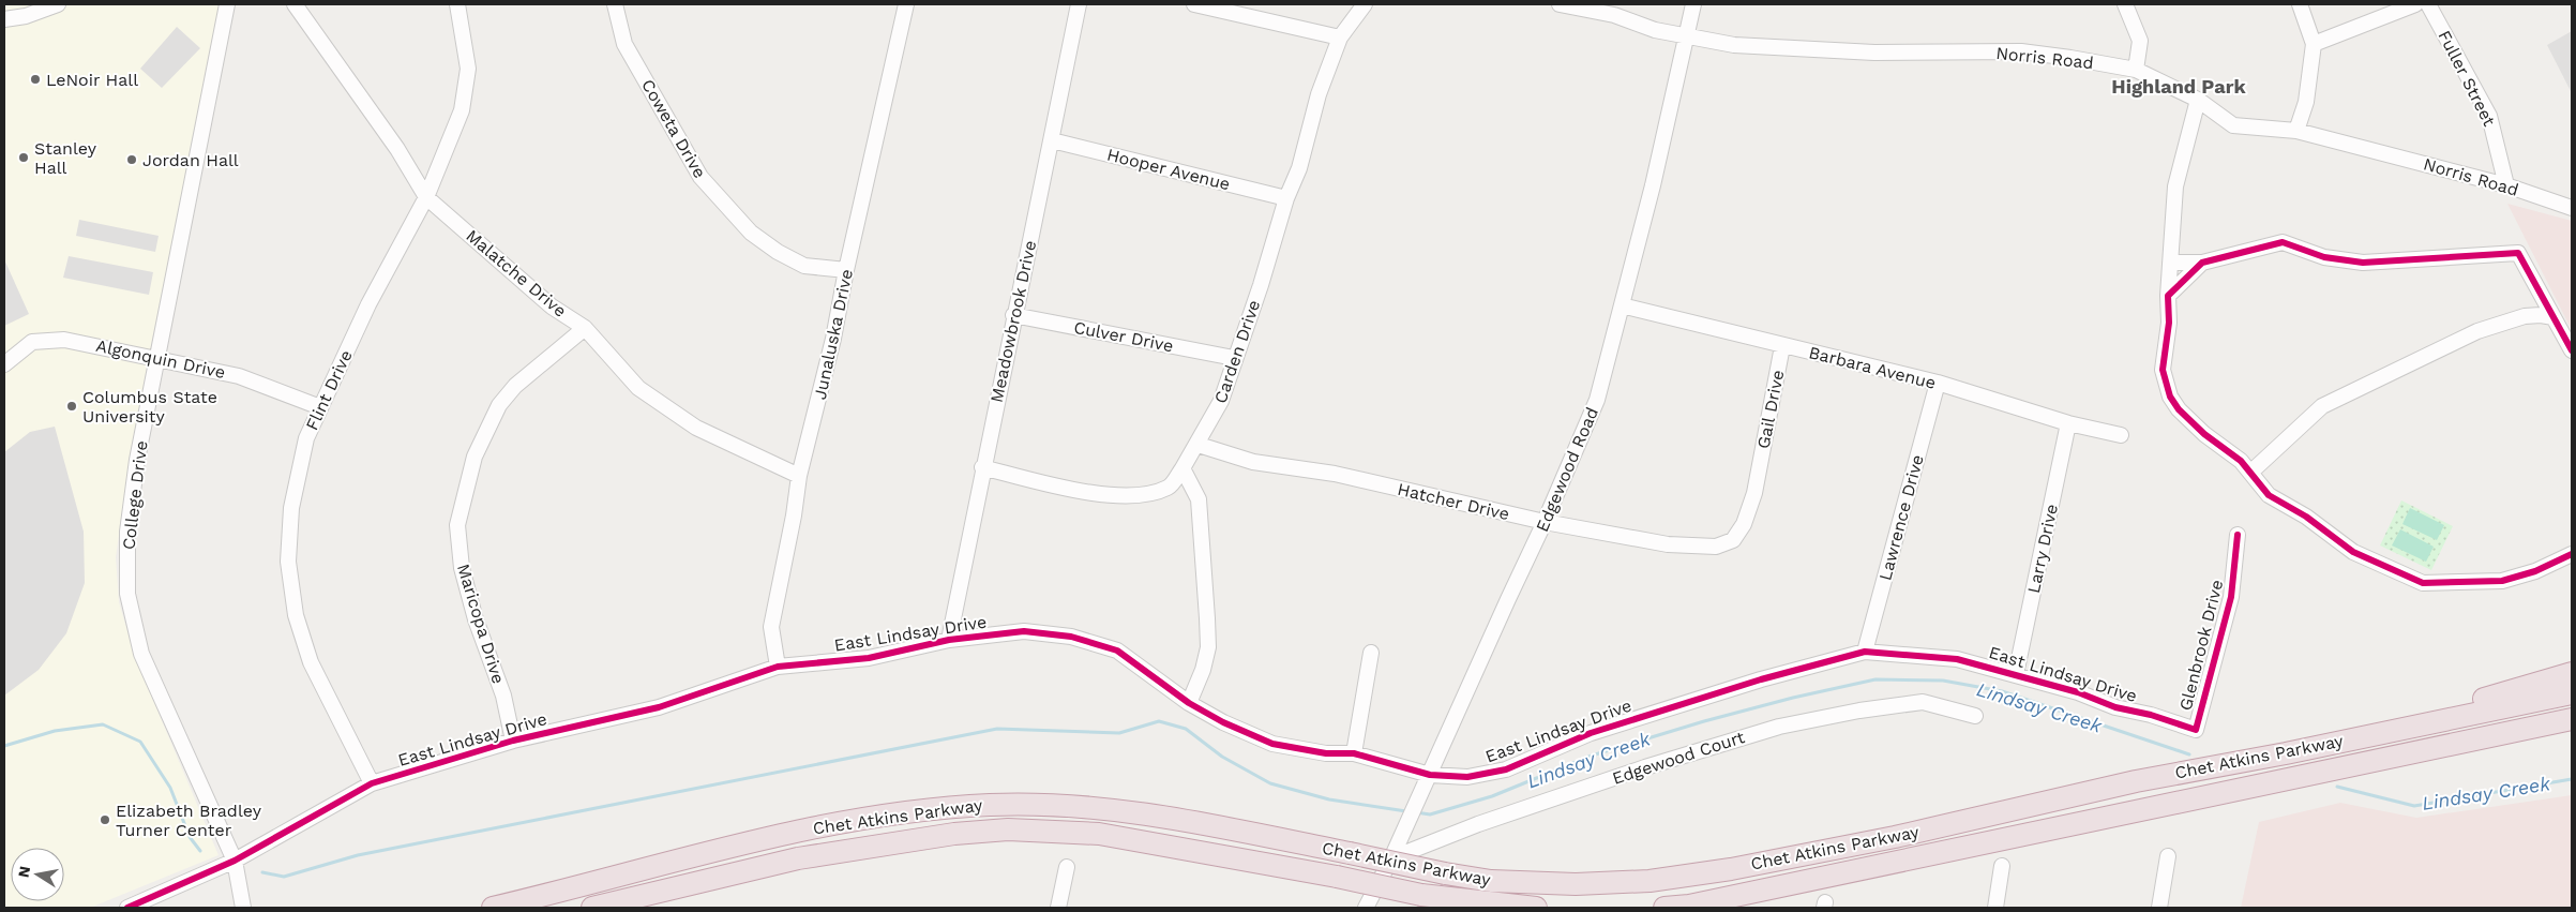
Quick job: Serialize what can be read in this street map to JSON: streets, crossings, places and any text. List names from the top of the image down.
{
  "streets": {
    "highway": ["Chet Atkins Parkway"],
    "street": [
      "Norris Road",
      "Fuller Street",
      "Coweta Drive",
      "Hooper Avenue",
      "Malatche Drive",
      "Meadowbrook Drive",
      "Junaluska Drive",
      "Culver Drive",
      "Carden Drive",
      "Algonquin Drive",
      "Barbara Avenue",
      "Flint Drive",
      "Gail Drive",
      "Edgewood Road",
      "College Drive",
      "Hatcher Drive",
      "Lawrence Drive",
      "Larry Drive",
      "Maricopa Drive",
      "East Lindsay Drive",
      "Glenbrook Drive",
      "Edgewood Court"
    ]
  },
  "crossings": [
    ["Norris Road", "Fuller Street"],
    ["Norris Road", "Edgewood Road"],
    ["Coweta Drive", "Junaluska Drive"],
    ["Hooper Avenue", "Meadowbrook Drive"],
    ["Hooper Avenue", "Carden Drive"],
    ["Malatche Drive", "Junaluska Drive"],
    ["Malatche Drive", "Flint Drive"],
    ["Malatche Drive", "Maricopa Drive"],
    ["Meadowbrook Drive", "Culver Drive"],
    ["Meadowbrook Drive", "East Lindsay Drive"],
    ["Junaluska Drive", "East Lindsay Drive"],
    ["Culver Drive", "Carden Drive"],
    ["Carden Drive", "Hatcher Drive"],
    ["Algonquin Drive", "Flint Drive"],
    ["Algonquin Drive", "College Drive"],
    ["Barbara Avenue", "Gail Drive"],
    ["Barbara Avenue", "Edgewood Road"],
    ["Barbara Avenue", "Lawrence Drive"],
    ["Barbara Avenue", "Larry Drive"],
    ["Flint Drive", "East Lindsay Drive"],
    ["Gail Drive", "Hatcher Drive"],
    ["Edgewood Road", "Hatcher Drive"],
    ["Edgewood Road", "East Lindsay Drive"],
    ["Edgewood Road", "Edgewood Court"],
    ["College Drive", "East Lindsay Drive"],
    ["Lawrence Drive", "East Lindsay Drive"],
    ["Larry Drive", "East Lindsay Drive"],
    ["Maricopa Drive", "East Lindsay Drive"],
    ["East Lindsay Drive", "Glenbrook Drive"]
  ],
  "districts": ["Highland Park"],
  "water": ["Lindsay Creek"],
  "places": [
    "LeNoir Hall",
    "Stanley Hall",
    "Jordan Hall",
    "Columbus State University",
    "Elizabeth Bradley Turner Center"
  ],
  "north": "left"
}
